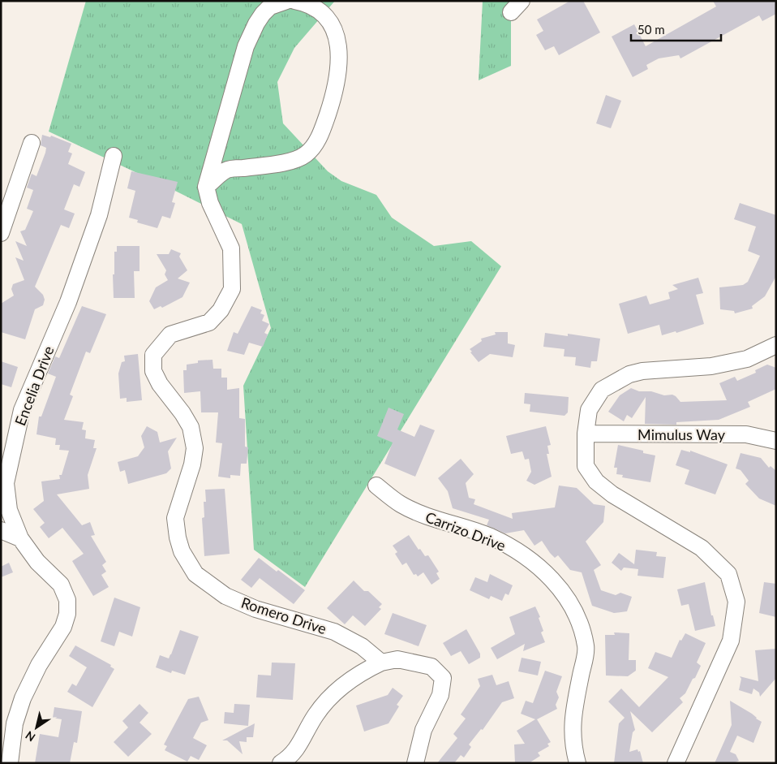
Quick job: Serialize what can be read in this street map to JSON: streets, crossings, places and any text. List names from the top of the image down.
{
  "streets": {
    "street": [
      "Encelia Drive",
      "Mimulus Way",
      "Carrizo Drive",
      "Romero Drive"
    ]
  },
  "scale_bar": "50 m",
  "north": "bottom left"
}
